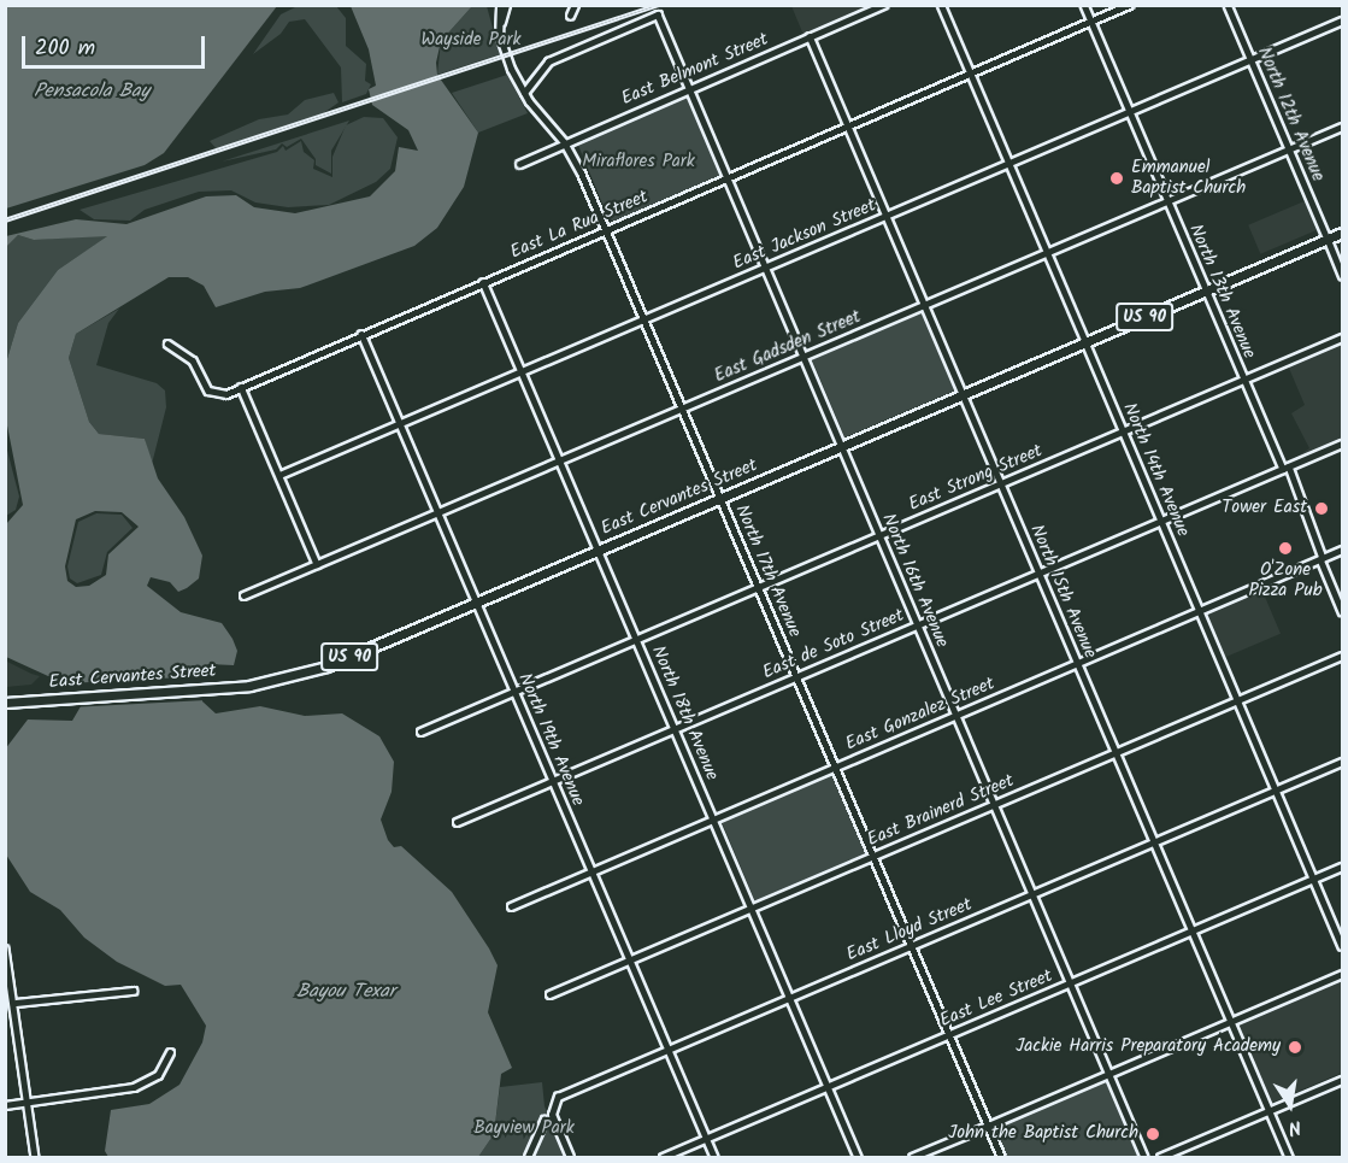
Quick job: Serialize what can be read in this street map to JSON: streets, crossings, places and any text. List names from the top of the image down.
{
  "streets": {
    "main road": ["US 90", "East Cervantes Street"],
    "street": [
      "East Belmont Street",
      "North 12th Avenue",
      "East La Rua Street",
      "East Jackson Street",
      "North 13th Avenue",
      "East Gadsden Street",
      "North 14th Avenue",
      "East Strong Street",
      "North 17th Avenue",
      "North 16th Avenue",
      "North 15th Avenue",
      "East de Soto Street",
      "North 18th Avenue",
      "East Gonzalez Street",
      "North 19th Avenue",
      "East Brainerd Street",
      "East Lloyd Street",
      "East Lee Street"
    ]
  },
  "crossings": [
    ["East Belmont Street", "North 17th Avenue"],
    ["East Belmont Street", "North 16th Avenue"],
    ["East Belmont Street", "North 15th Avenue"],
    ["North 12th Avenue", "East Jackson Street"],
    ["North 12th Avenue", "East Gadsden Street"],
    ["North 12th Avenue", "East Cervantes Street"],
    ["East La Rua Street", "North 13th Avenue"],
    ["East La Rua Street", "North 14th Avenue"],
    ["East La Rua Street", "North 17th Avenue"],
    ["East La Rua Street", "North 16th Avenue"],
    ["East La Rua Street", "North 15th Avenue"],
    ["East La Rua Street", "North 18th Avenue"],
    ["East La Rua Street", "North 19th Avenue"],
    ["East Jackson Street", "North 13th Avenue"],
    ["East Jackson Street", "North 14th Avenue"],
    ["East Jackson Street", "North 17th Avenue"],
    ["East Jackson Street", "North 16th Avenue"],
    ["East Jackson Street", "North 15th Avenue"],
    ["East Jackson Street", "North 18th Avenue"],
    ["East Jackson Street", "North 19th Avenue"],
    ["North 13th Avenue", "East Gadsden Street"],
    ["North 13th Avenue", "East Strong Street"],
    ["North 13th Avenue", "East Cervantes Street"],
    ["North 13th Avenue", "East de Soto Street"],
    ["North 13th Avenue", "East Gonzalez Street"],
    ["East Gadsden Street", "North 14th Avenue"],
    ["East Gadsden Street", "North 17th Avenue"],
    ["East Gadsden Street", "North 16th Avenue"],
    ["East Gadsden Street", "North 15th Avenue"],
    ["East Gadsden Street", "North 18th Avenue"],
    ["East Gadsden Street", "North 19th Avenue"],
    ["North 14th Avenue", "East Strong Street"],
    ["North 14th Avenue", "East Cervantes Street"],
    ["North 14th Avenue", "East de Soto Street"],
    ["North 14th Avenue", "East Gonzalez Street"],
    ["North 14th Avenue", "East Brainerd Street"],
    ["North 14th Avenue", "East Lloyd Street"],
    ["North 14th Avenue", "East Lee Street"],
    ["East Strong Street", "North 17th Avenue"],
    ["East Strong Street", "North 16th Avenue"],
    ["East Strong Street", "North 15th Avenue"],
    ["East Strong Street", "North 18th Avenue"],
    ["East Strong Street", "North 19th Avenue"],
    ["East Cervantes Street", "North 17th Avenue"],
    ["East Cervantes Street", "North 16th Avenue"],
    ["East Cervantes Street", "North 15th Avenue"],
    ["East Cervantes Street", "North 18th Avenue"],
    ["East Cervantes Street", "North 19th Avenue"],
    ["North 17th Avenue", "North 16th Avenue"],
    ["North 17th Avenue", "East de Soto Street"],
    ["North 17th Avenue", "East Gonzalez Street"],
    ["North 17th Avenue", "East Brainerd Street"],
    ["North 17th Avenue", "East Lloyd Street"],
    ["North 17th Avenue", "East Lee Street"],
    ["North 16th Avenue", "East de Soto Street"],
    ["North 16th Avenue", "East Gonzalez Street"],
    ["North 16th Avenue", "East Brainerd Street"],
    ["North 16th Avenue", "East Lloyd Street"],
    ["North 16th Avenue", "East Lee Street"],
    ["North 15th Avenue", "East de Soto Street"],
    ["North 15th Avenue", "East Gonzalez Street"],
    ["North 15th Avenue", "East Brainerd Street"],
    ["North 15th Avenue", "East Lloyd Street"],
    ["North 15th Avenue", "East Lee Street"],
    ["East de Soto Street", "North 18th Avenue"],
    ["East de Soto Street", "North 19th Avenue"],
    ["North 18th Avenue", "East Gonzalez Street"],
    ["North 18th Avenue", "East Brainerd Street"],
    ["North 18th Avenue", "East Lloyd Street"],
    ["North 18th Avenue", "East Lee Street"],
    ["East Gonzalez Street", "North 19th Avenue"],
    ["North 19th Avenue", "East Brainerd Street"],
    ["North 19th Avenue", "East Lloyd Street"],
    ["North 19th Avenue", "East Lee Street"]
  ],
  "water": ["Pensacola Bay", "Bayou Texar"],
  "parks": ["Wayside Park", "Miraflores Park", "Bayview Park"],
  "places": [
    "Emmanuel Baptist Church",
    "Tower East",
    "O'Zone Pizza Pub",
    "Jackie Harris Preparatory Academy",
    "John the Baptist Church"
  ],
  "scale_bar": "200 m",
  "north": "bottom"
}
